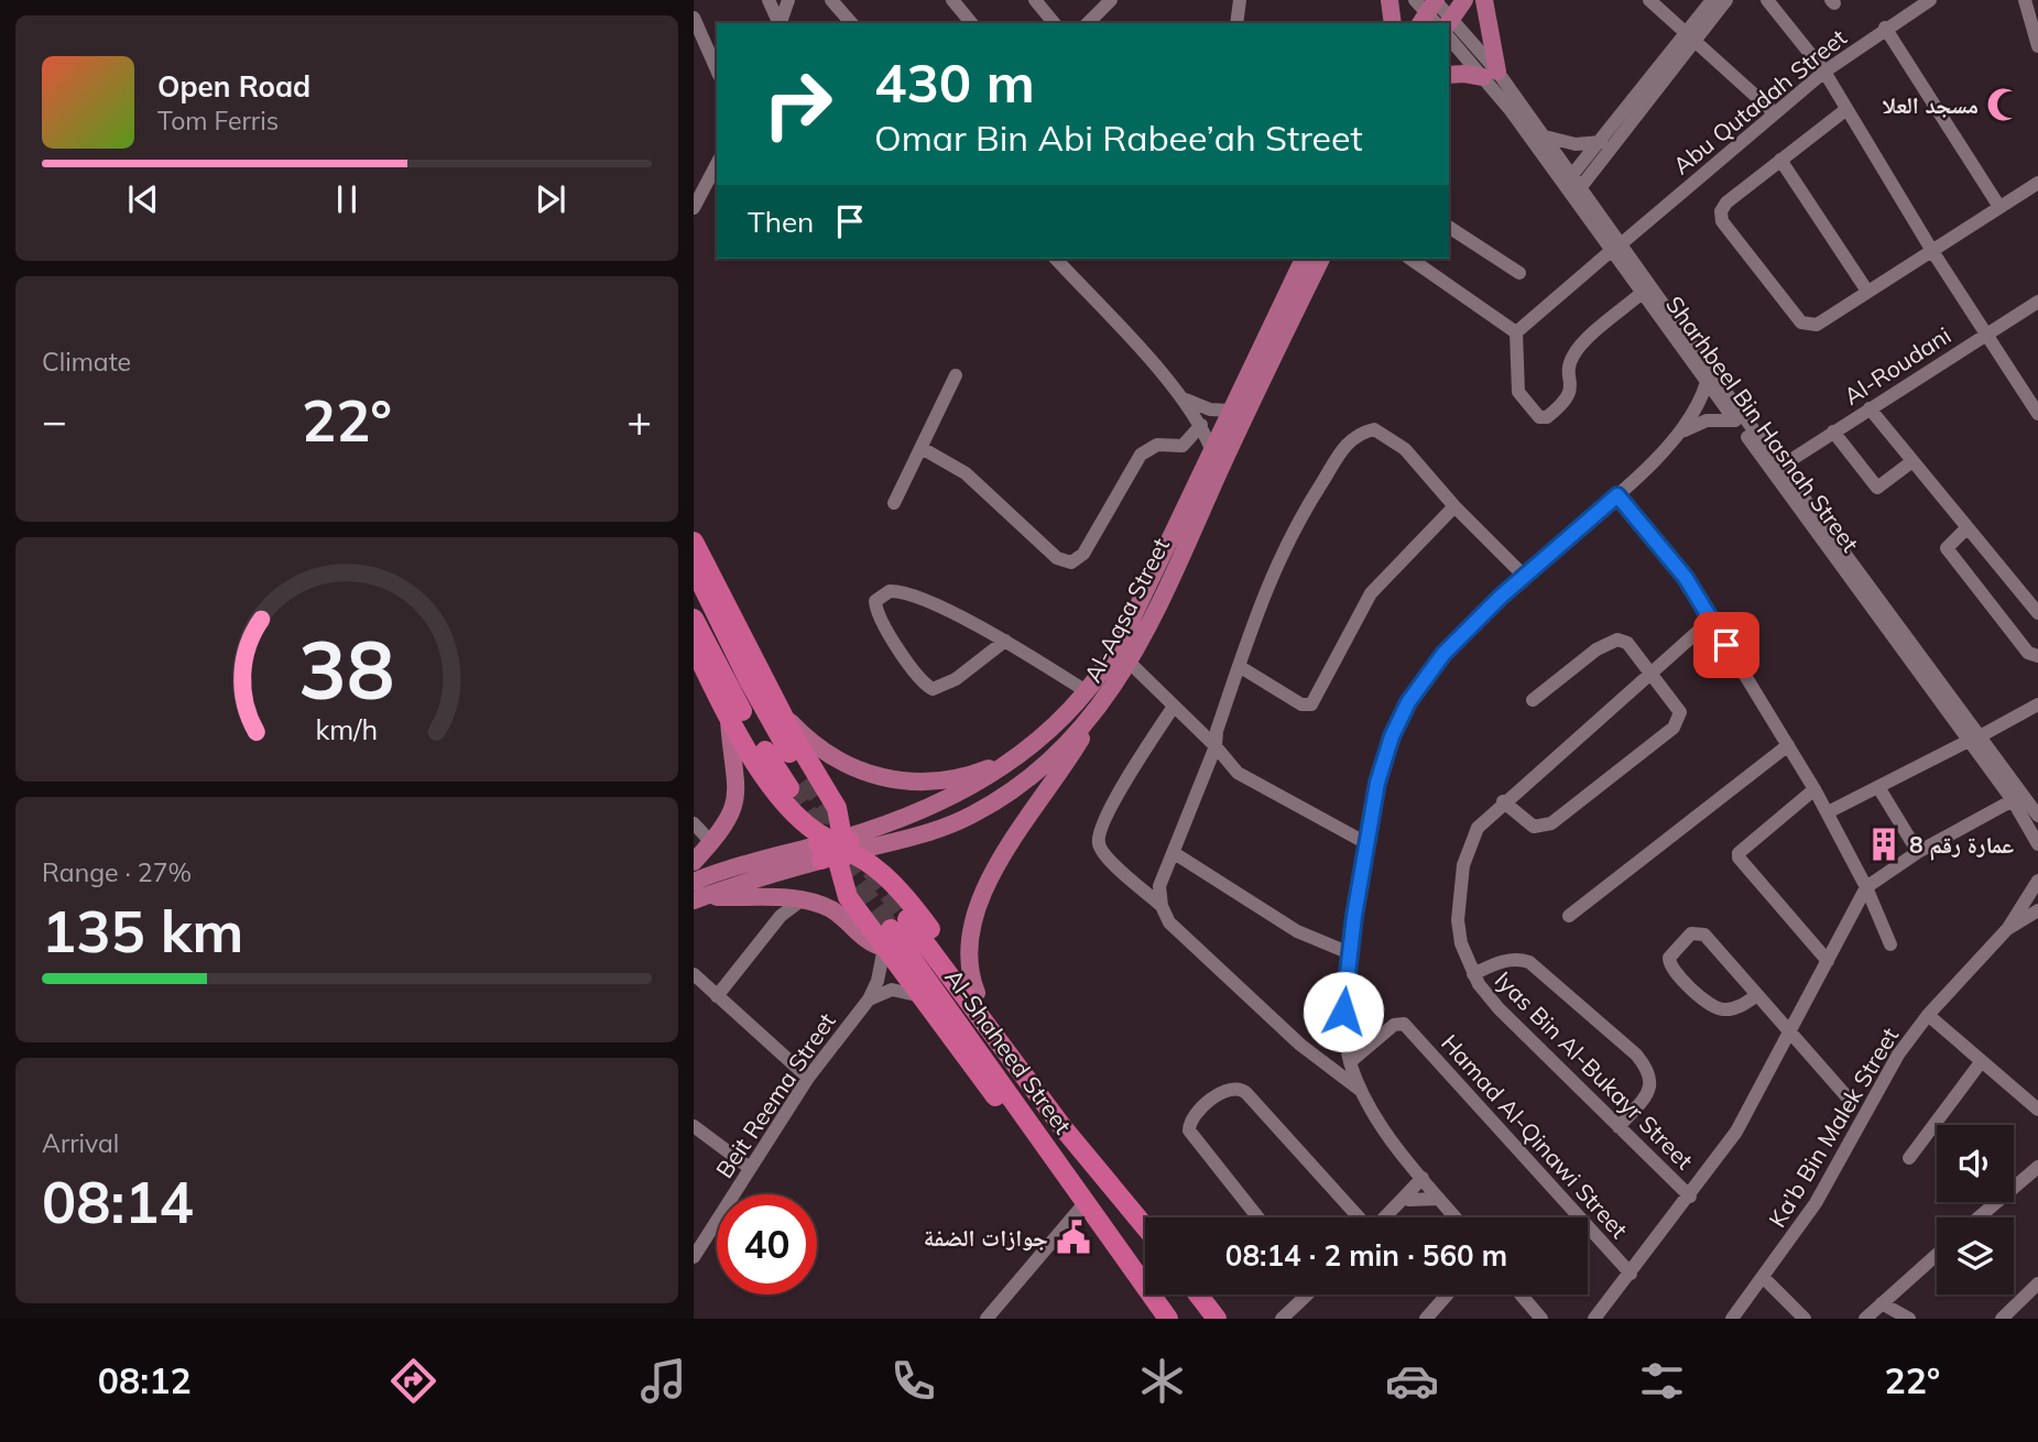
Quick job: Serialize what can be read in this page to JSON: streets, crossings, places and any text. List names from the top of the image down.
{
  "streets": {
    "highway": ["Al-Shaheed Street"],
    "main road": ["Al-Aqsa Street"],
    "street": [
      "Abu Qutadah Street",
      "Al-Roudani",
      "Sharhbeel Bin Hasnah Street",
      "Iyas Bin Al-Bukayr Street",
      "Beit Reema Street",
      "Ka’b Bin Malek Street",
      "Hamad Al-Qinawi Street"
    ]
  },
  "crossings": [
    ["Abu Qutadah Street", "Sharhbeel Bin Hasnah Street"],
    ["Al-Roudani", "Sharhbeel Bin Hasnah Street"],
    ["Al-Shaheed Street", "Beit Reema Street"]
  ],
  "places": {
    "mosque": ["مسجد العلا"],
    "building": ["عمارة رقم 8"],
    "public building": ["جوازات الضفة"]
  },
  "page": {
    "turn": ["430 m", "Omar Bin Abi Rabee’ah Street"],
    "song": ["Open Road", "Tom Ferris"],
    "then": "Then",
    "tile": [
      "Climate",
      ["Range · 27%", "135 km"],
      ["Arrival", "08:14"]
    ],
    "heat": ["−", "22°", "+"],
    "limit": "40",
    "trip": "08:14 · 2 min · 560 m",
    "tabs": ["08:12", "22°"],
    "gauge": ["38", "km/h"]
  }
}
